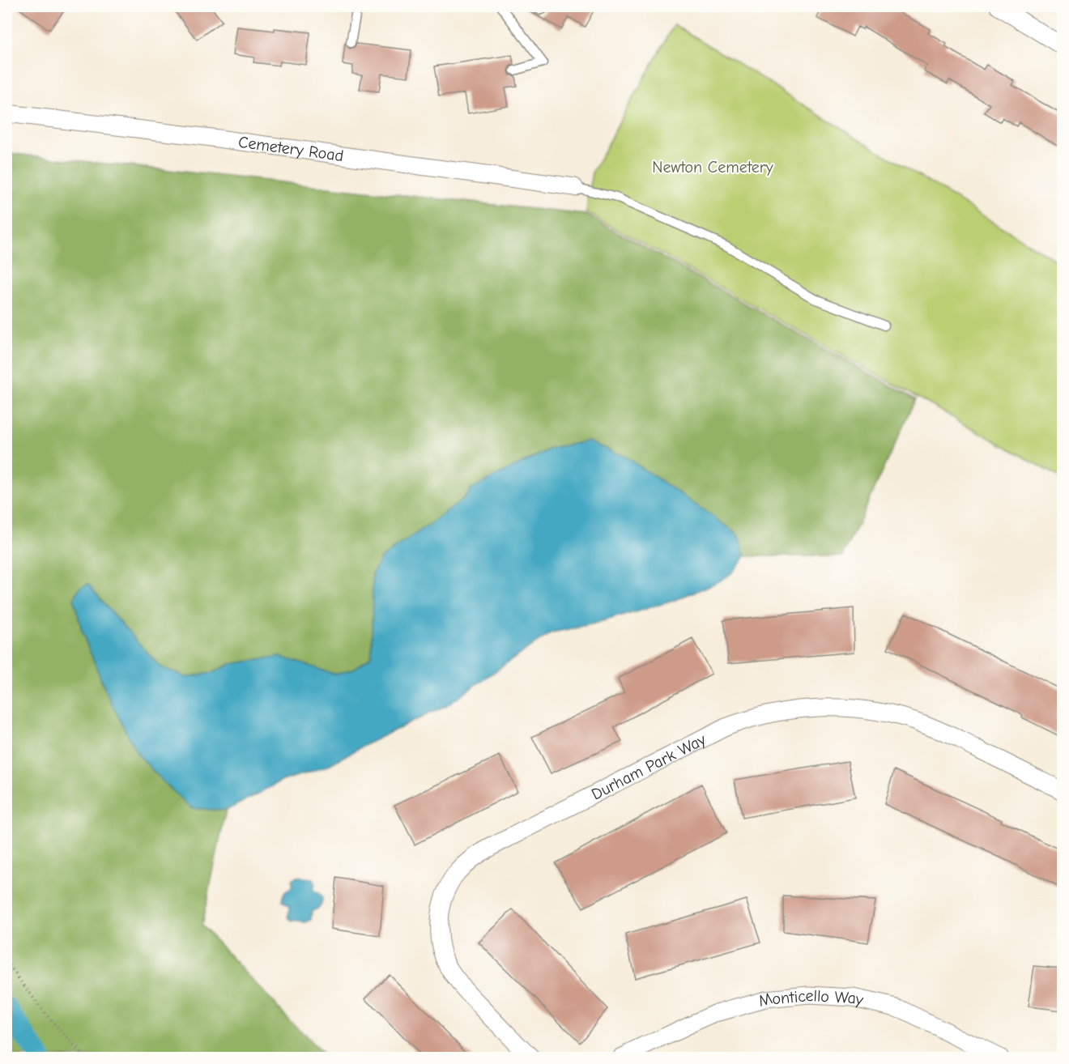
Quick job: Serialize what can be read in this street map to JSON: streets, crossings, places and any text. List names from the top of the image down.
{
  "streets": {
    "street": ["Cemetery Road", "Durham Park Way", "Monticello Way"]
  },
  "parks": ["Newton Cemetery"]
}
